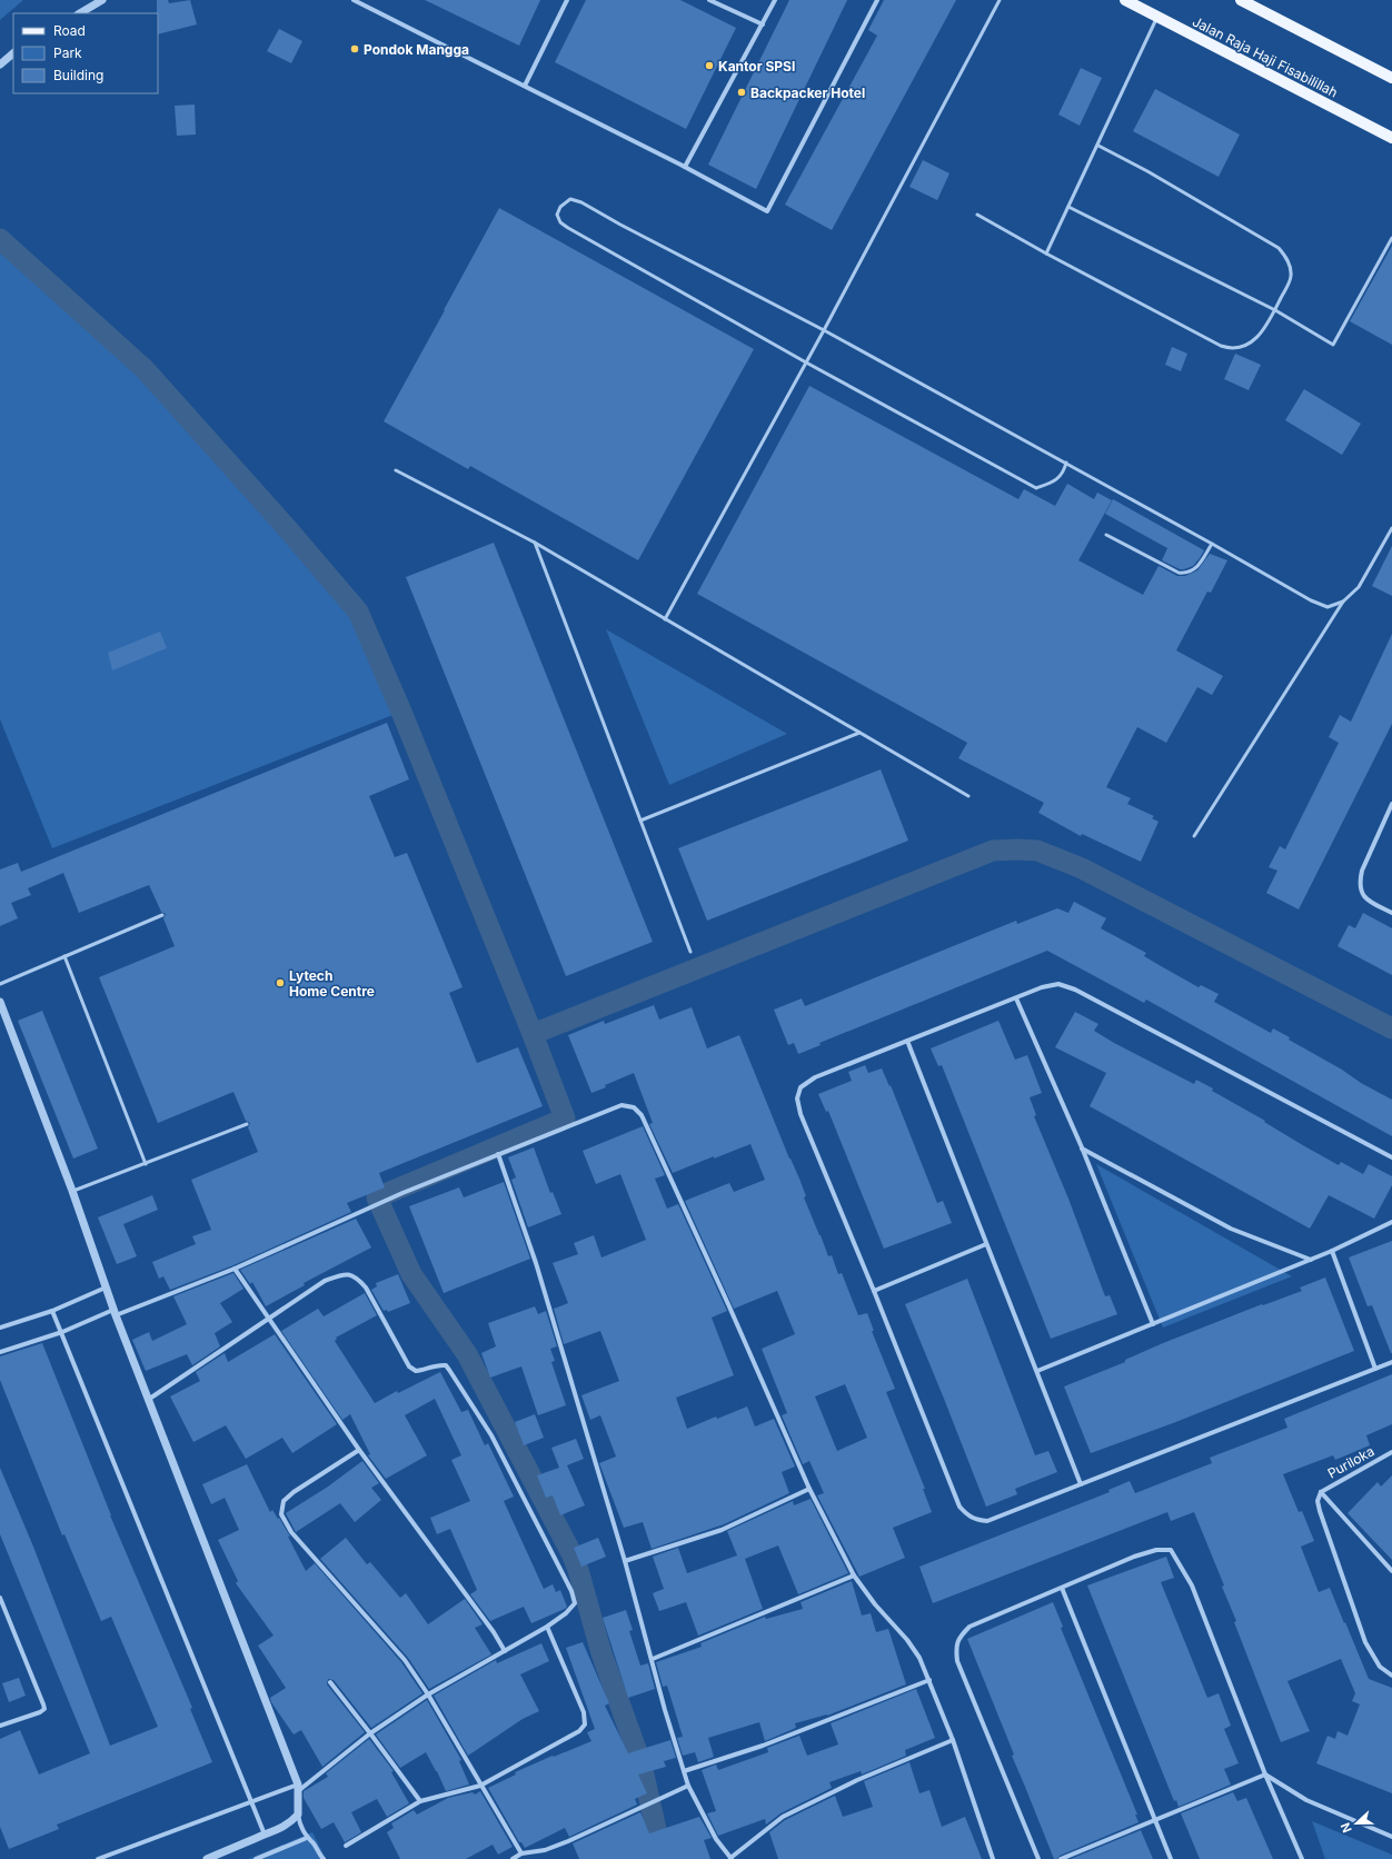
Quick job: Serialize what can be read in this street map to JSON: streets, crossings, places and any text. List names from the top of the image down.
{
  "streets": {
    "main road": ["Jalan Raja Haji Fisabilillah"],
    "street": ["Puriloka"]
  },
  "places": [
    "Pondok Mangga",
    "Kantor SPSI",
    "Backpacker Hotel",
    "Lytech Home Centre"
  ],
  "legend": ["Road", "Park", "Building"],
  "north": "left"
}
